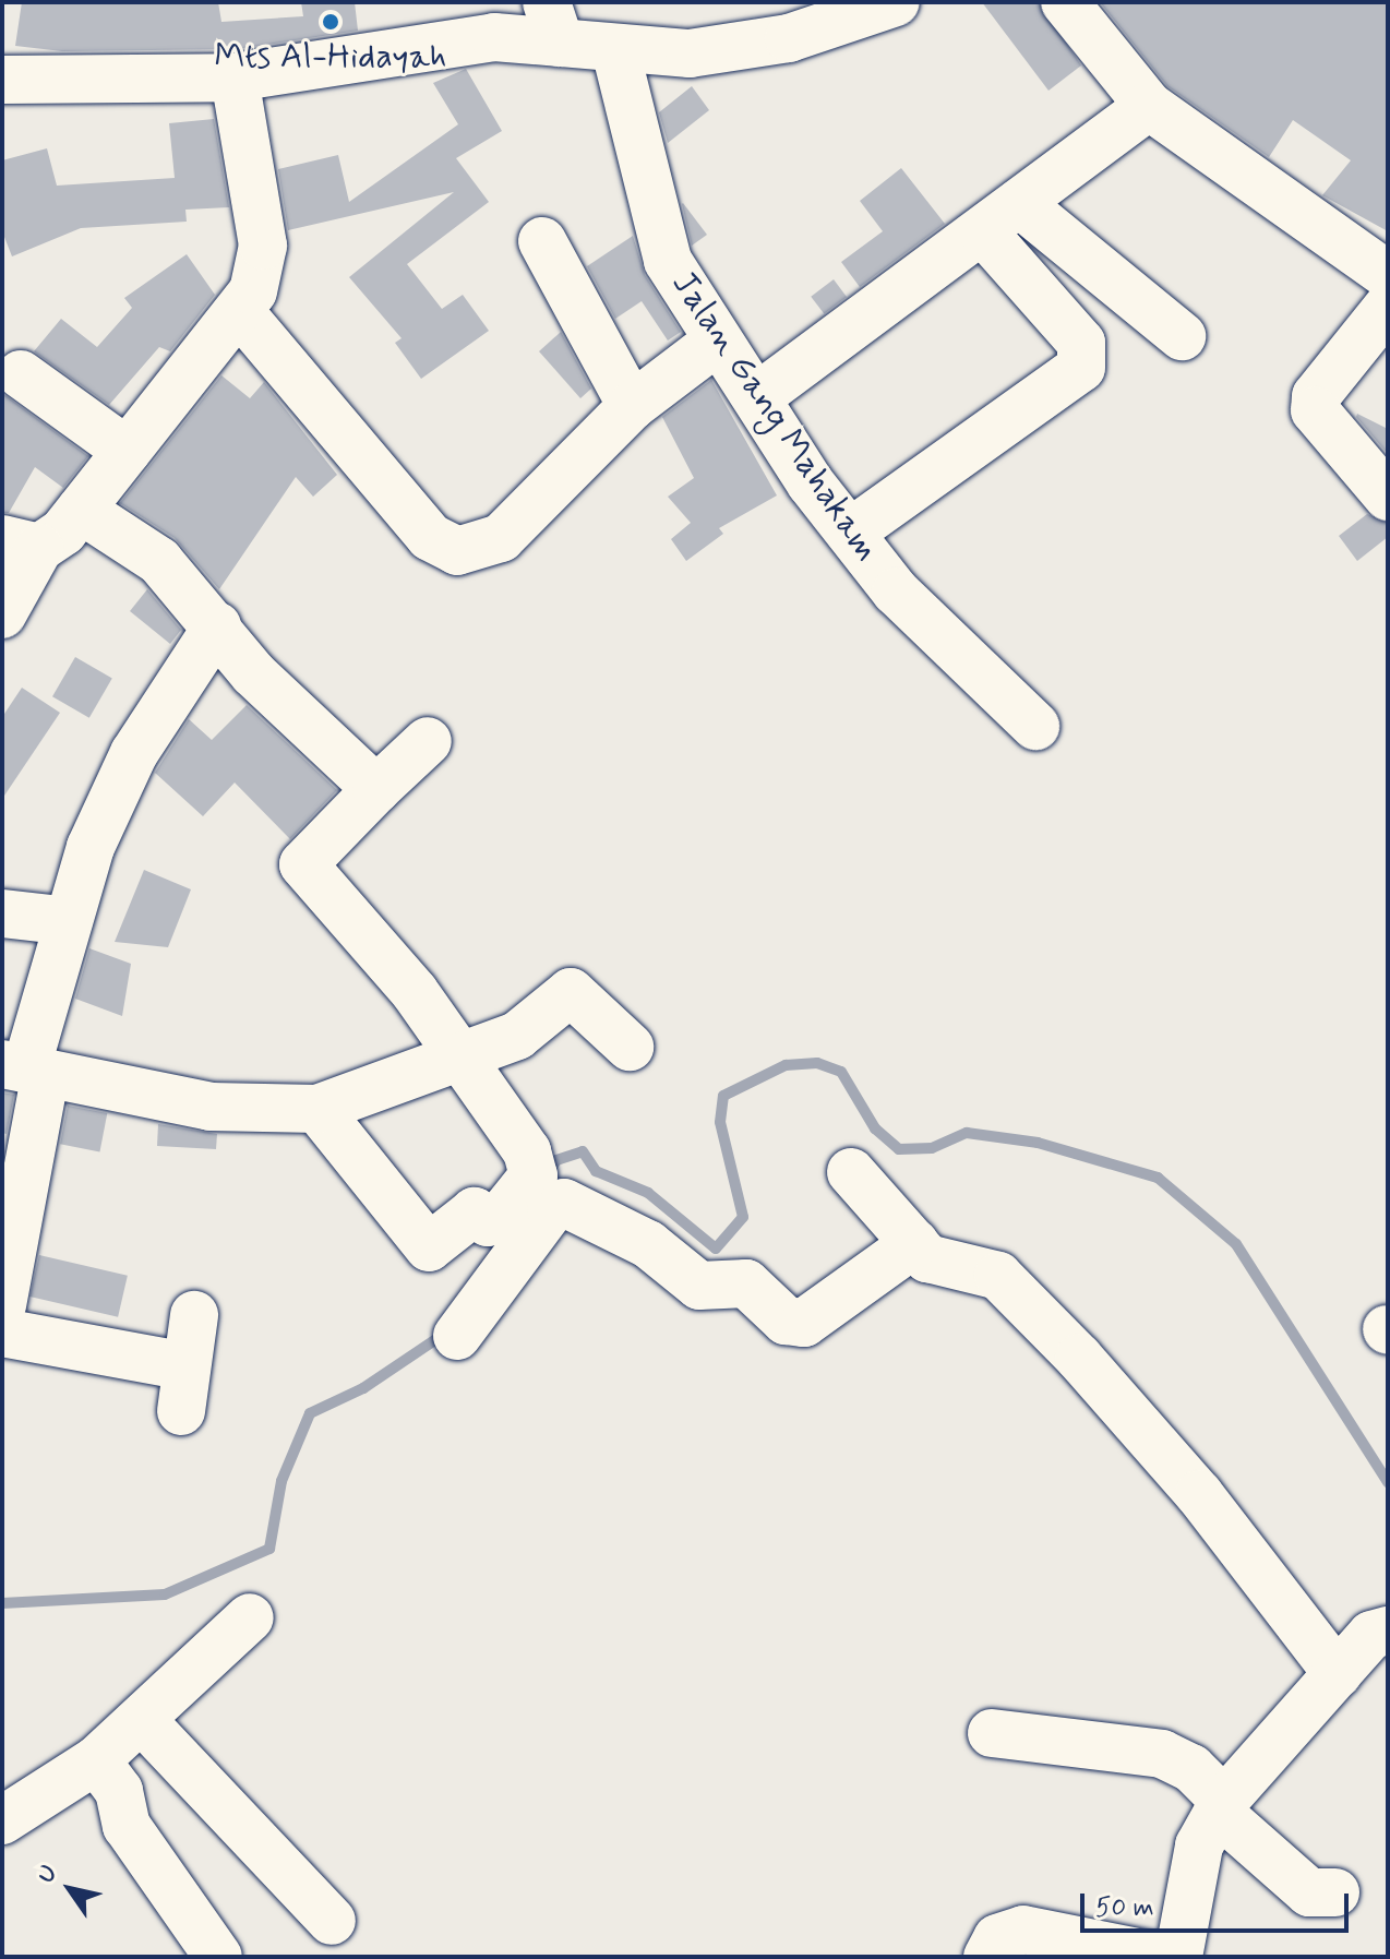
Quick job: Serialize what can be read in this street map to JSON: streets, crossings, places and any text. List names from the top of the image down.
{
  "streets": {
    "street": ["Jalan Gang Mahakam"]
  },
  "places": ["Mts Al-Hidayah"],
  "scale_bar": "50 m",
  "north": "top left"
}
